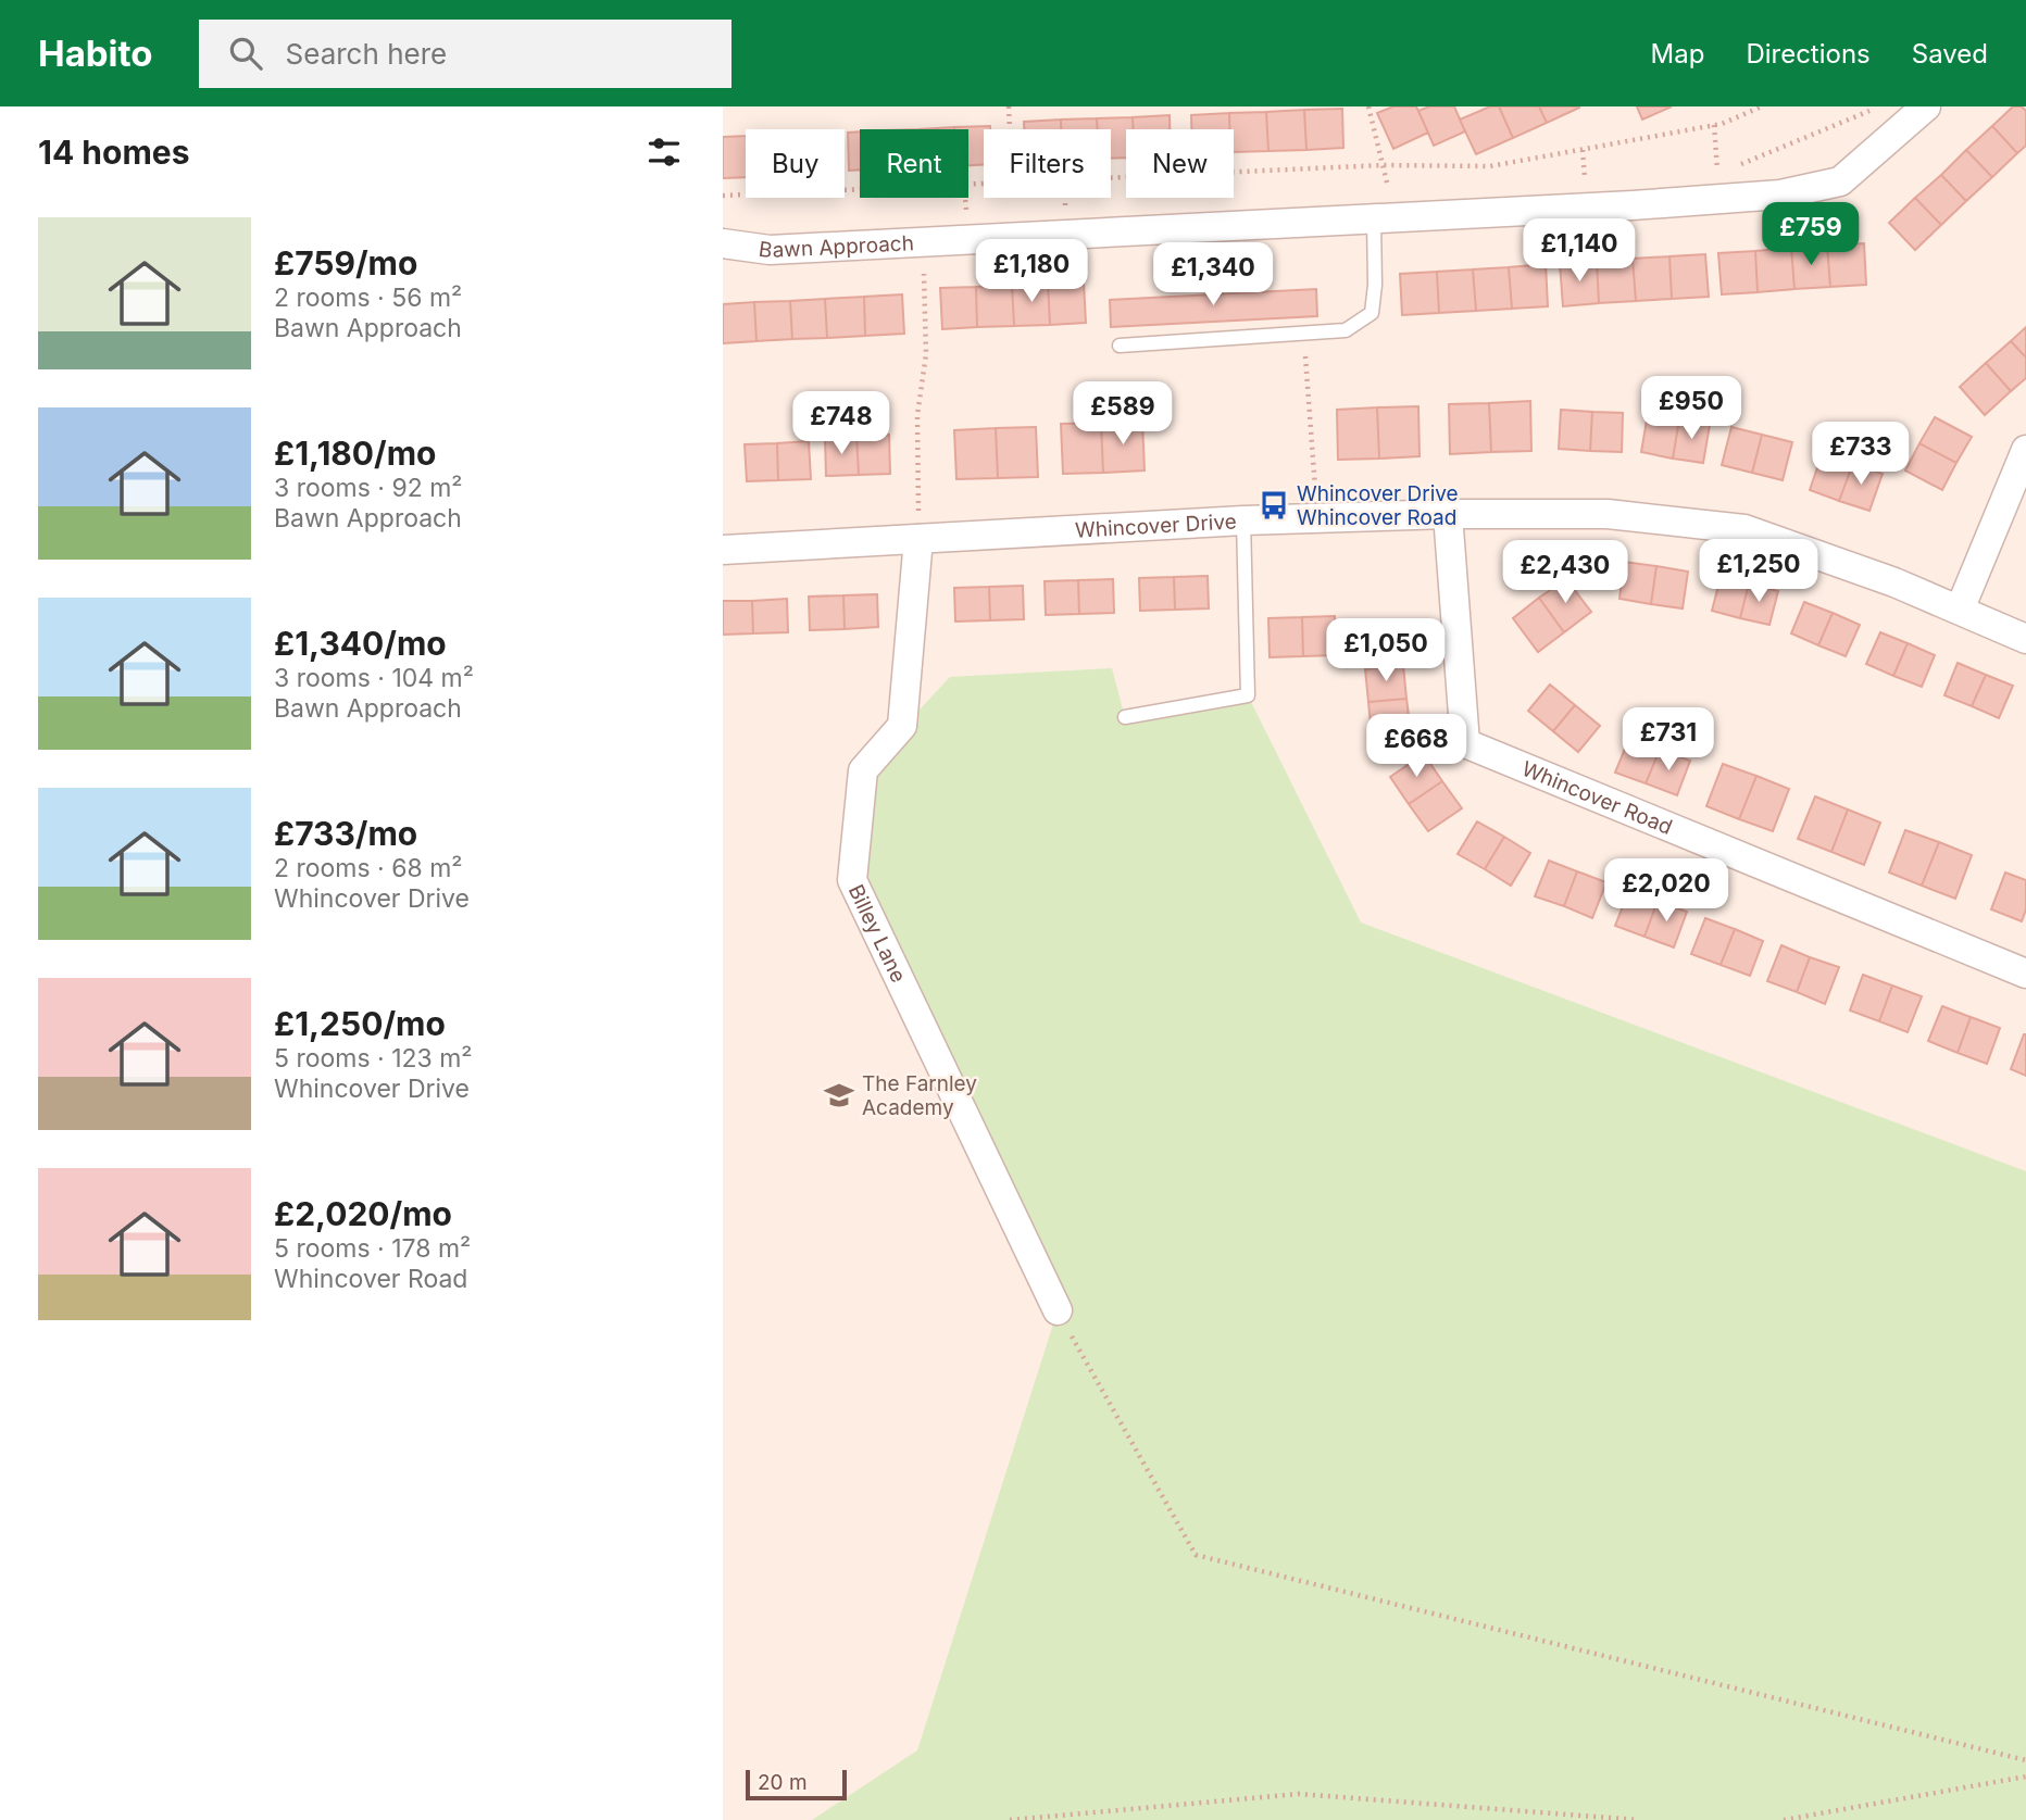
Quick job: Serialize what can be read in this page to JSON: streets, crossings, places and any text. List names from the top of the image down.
{
  "streets": {
    "street": [
      "Bawn Approach",
      "Whincover Drive",
      "Whincover Road",
      "Billey Lane"
    ]
  },
  "crossings": [
    ["Whincover Drive", "Whincover Road"],
    ["Whincover Drive", "Billey Lane"]
  ],
  "places": {
    "bus stop": ["Whincover Drive Whincover Road"],
    "school or university": ["The Farnley Academy"]
  },
  "scale_bar": "20 m",
  "page": {
    "header": "Habito",
    "search": "Search here",
    "nav": ["Map", "Directions", "Saved"],
    "heading": "14 homes",
    "chip": [
      "Buy",
      "Rent",
      "Filters",
      "New"
    ],
    "list": [
      {
        "name": "£759/mo",
        "note": "2 rooms · 56 m² · Bawn Approach"
      },
      {
        "name": "£1,180/mo",
        "note": "3 rooms · 92 m² · Bawn Approach"
      },
      {
        "name": "£1,340/mo",
        "note": "3 rooms · 104 m² · Bawn Approach"
      },
      {
        "name": "£733/mo",
        "note": "2 rooms · 68 m² · Whincover Drive"
      },
      {
        "name": "£1,250/mo",
        "note": "5 rooms · 123 m² · Whincover Drive"
      },
      {
        "name": "£2,020/mo",
        "note": "5 rooms · 178 m² · Whincover Road"
      }
    ],
    "price": [
      "£759",
      "£1,140",
      "£1,180",
      "£1,340",
      "£950",
      "£589",
      "£748",
      "£733",
      "£1,250",
      "£2,430",
      "£1,050",
      "£731",
      "£668",
      "£2,020"
    ],
    "scale": "20 m"
  }
}
